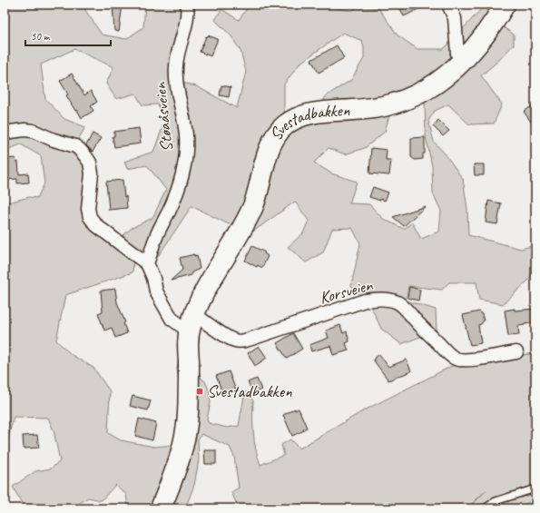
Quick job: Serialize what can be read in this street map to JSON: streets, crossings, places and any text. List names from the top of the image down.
{
  "streets": {
    "main road": ["Svestadbakken"],
    "street": ["Støaåsveien", "Korsveien"]
  },
  "crossings": [
    ["Støaåsveien", "Korsveien"],
    ["Svestadbakken", "Korsveien"]
  ],
  "places": {
    "transit": ["Svestadbakken"]
  },
  "scale_bar": "50 m"
}
